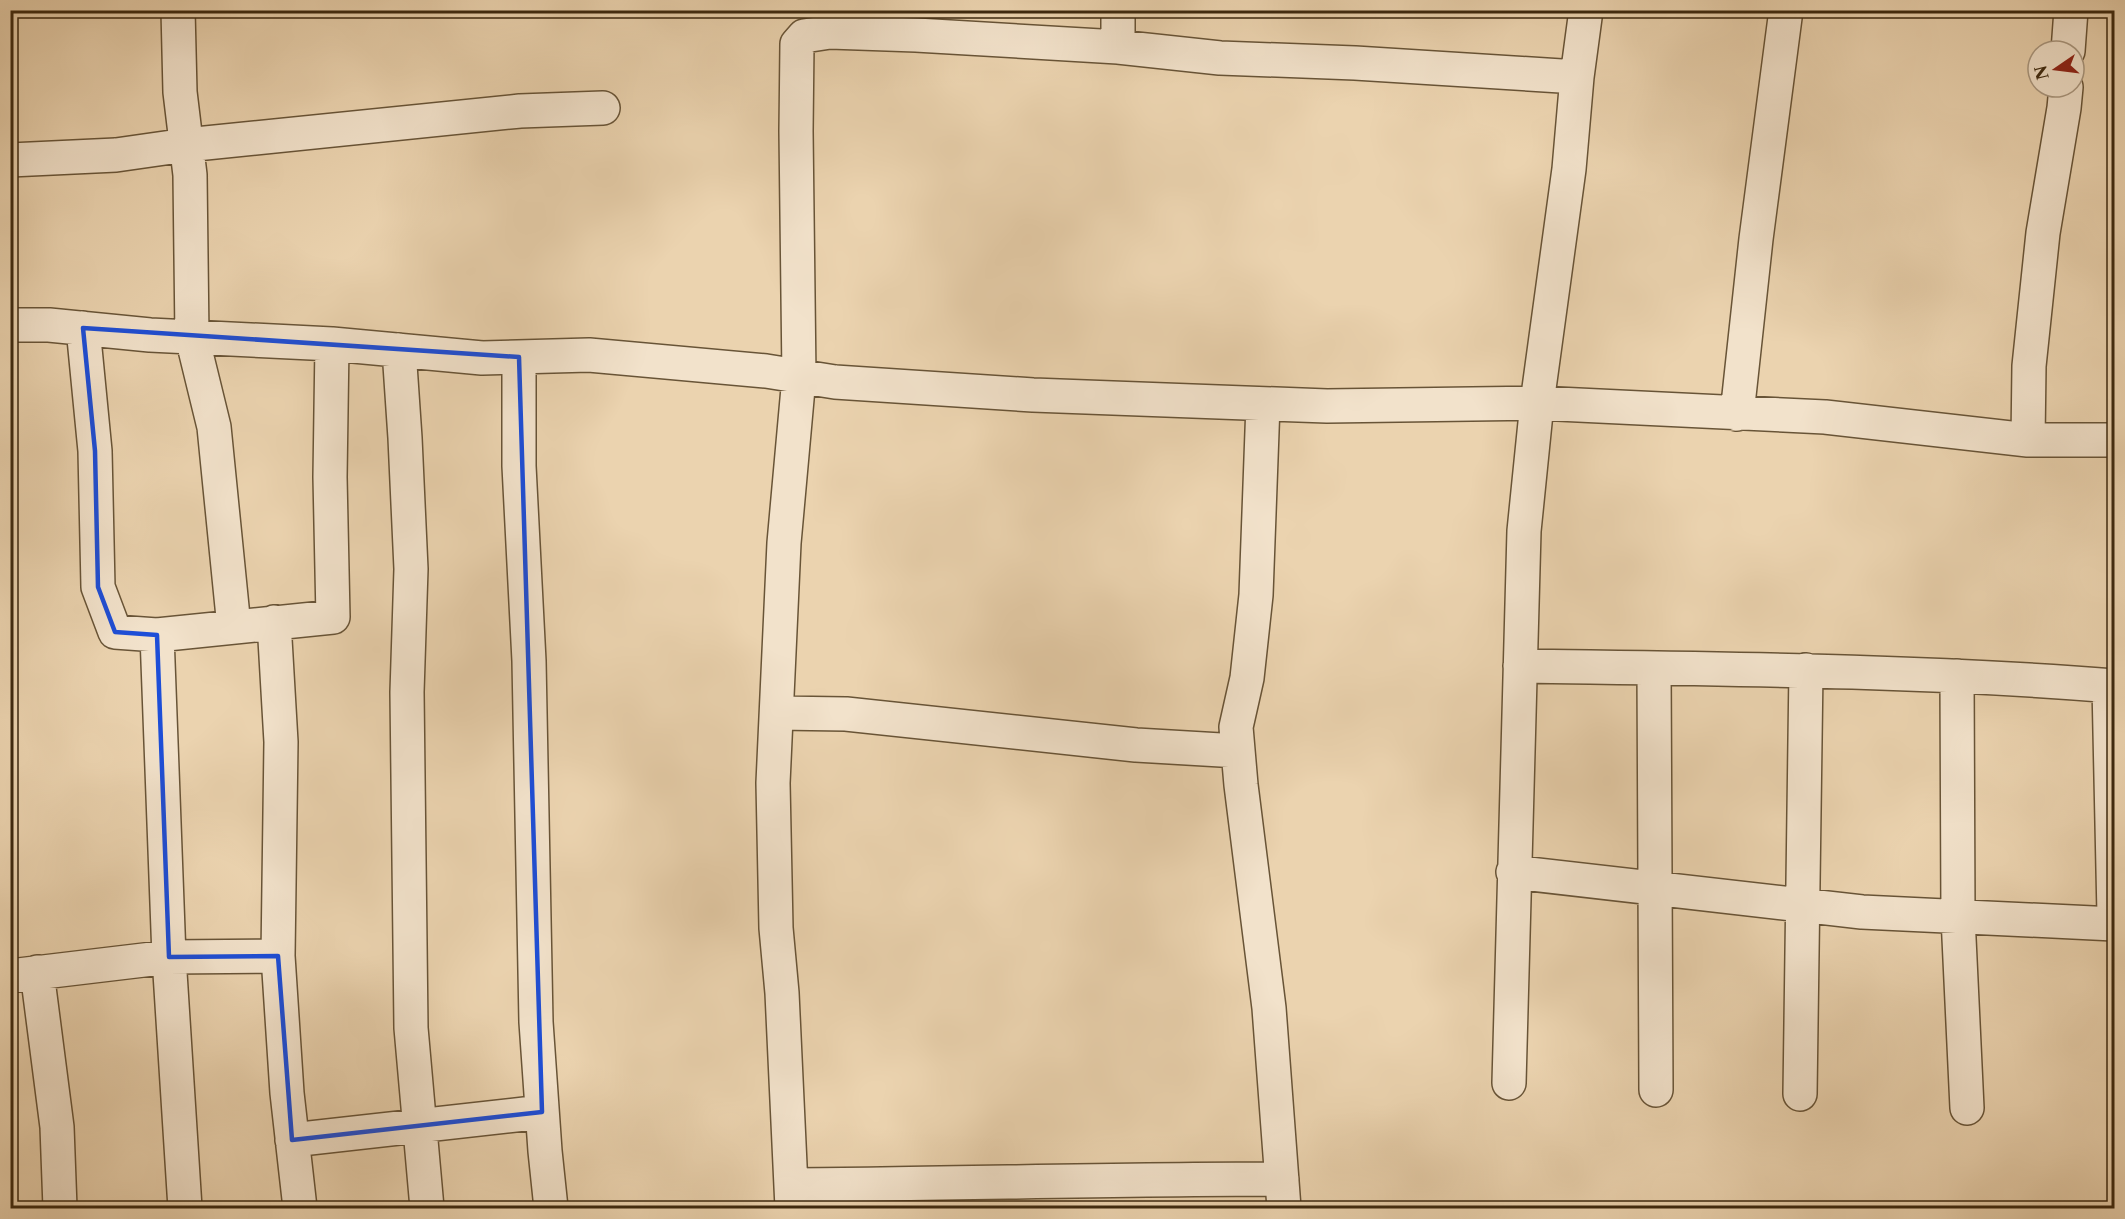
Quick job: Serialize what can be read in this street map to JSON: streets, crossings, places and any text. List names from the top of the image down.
{
  "north": "left"
}
